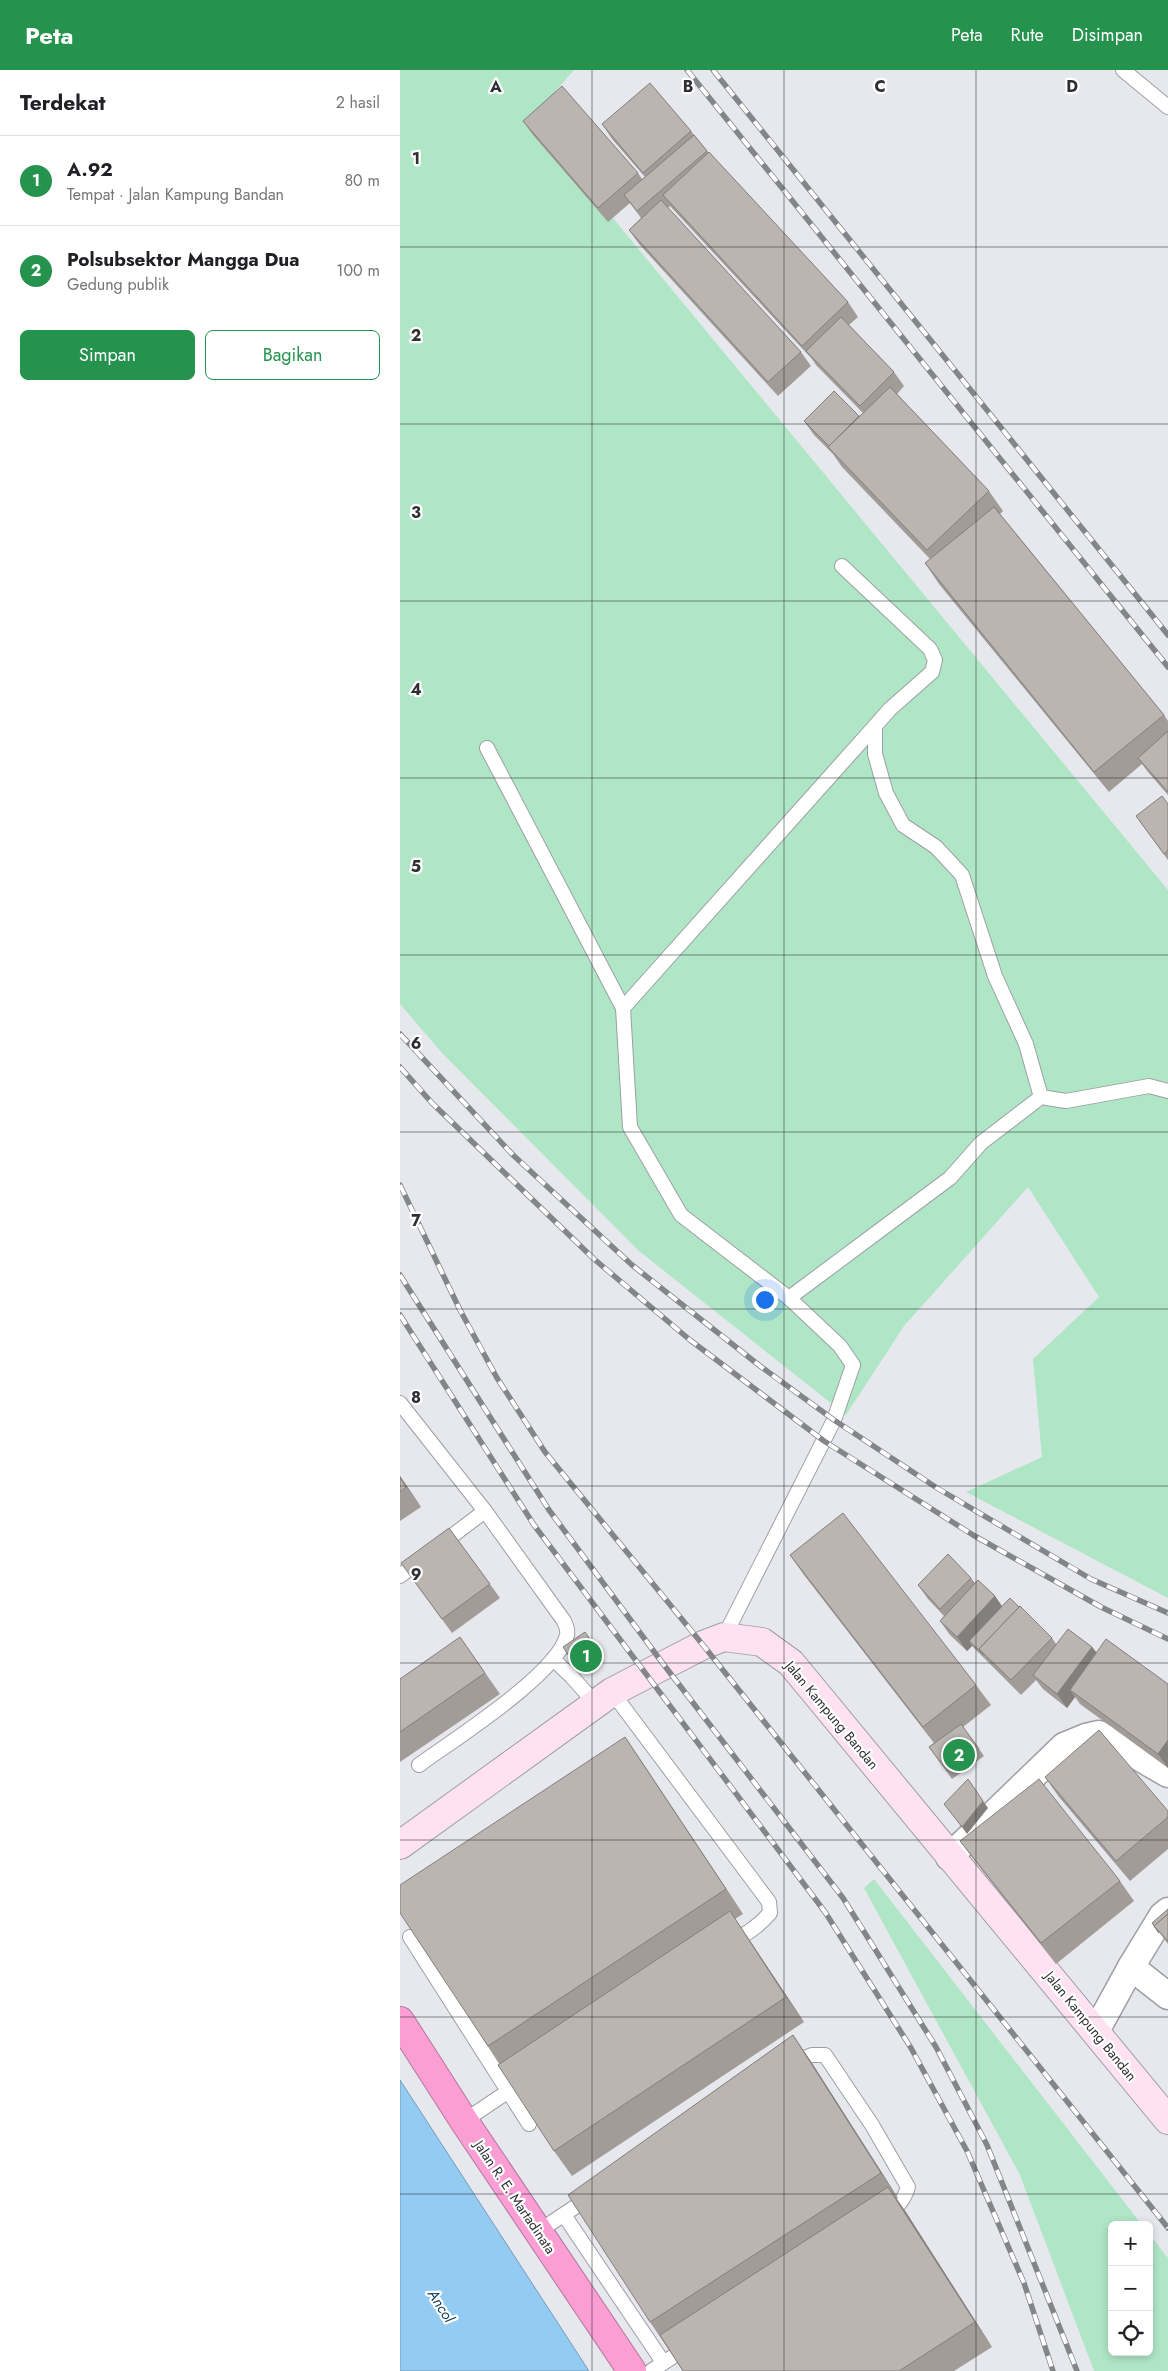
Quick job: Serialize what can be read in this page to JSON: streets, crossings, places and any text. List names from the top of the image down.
{
  "streets": {
    "highway": ["Jalan R. E. Martadinata"],
    "street": ["Jalan Kampung Bandan"]
  },
  "water": ["Ancol"],
  "page": {
    "header": "Peta",
    "nav": ["Peta", "Rute", "Disimpan"],
    "heading": ["Terdekat", "2 hasil"],
    "list": [
      {
        "mark": "1",
        "name": "A.92",
        "note": "Tempat · Jalan Kampung Bandan",
        "value": "80 m"
      },
      {
        "mark": "2",
        "name": "Polsubsektor Mangga Dua",
        "note": "Gedung publik",
        "value": "100 m"
      }
    ],
    "buttons": ["Simpan", "Bagikan"],
    "pins": ["1", "2"],
    "map_buttons": ["+", "−"]
  },
  "grid": {
    "columns": [
      "A",
      "B",
      "C",
      "D"
    ],
    "rows": [
      "1",
      "2",
      "3",
      "4",
      "5",
      "6",
      "7",
      "8",
      "9"
    ]
  }
}
